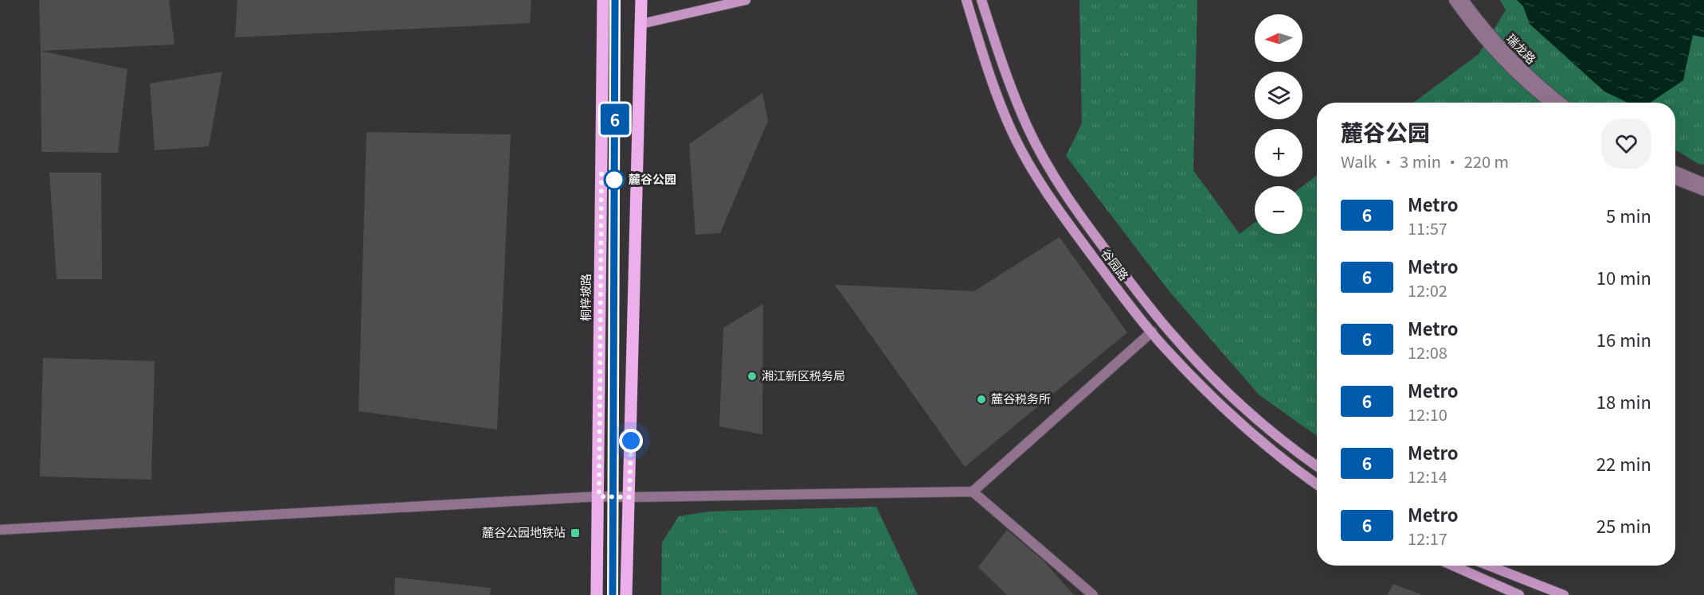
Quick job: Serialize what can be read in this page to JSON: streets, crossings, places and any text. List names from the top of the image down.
{
  "streets": {
    "main road": ["谷园路", "桐梓坡路"],
    "street": ["瑞龙路"]
  },
  "places": {
    "other": ["麓谷公园", "湘江新区税务局", "麓谷税务所"],
    "transit": ["麓谷公园地铁站"]
  },
  "lines": ["metro line 6"],
  "north": "left",
  "page": {
    "on_map": "6",
    "map_buttons": ["+", "−"],
    "heading": ["麓谷公园", "Walk · 3 min · 220 m"],
    "list": [
      {
        "mark": "6",
        "name": "Metro",
        "note": "11:57",
        "value": "5 min"
      },
      {
        "mark": "6",
        "name": "Metro",
        "note": "12:02",
        "value": "10 min"
      },
      {
        "mark": "6",
        "name": "Metro",
        "note": "12:08",
        "value": "16 min"
      },
      {
        "mark": "6",
        "name": "Metro",
        "note": "12:10",
        "value": "18 min"
      },
      {
        "mark": "6",
        "name": "Metro",
        "note": "12:14",
        "value": "22 min"
      },
      {
        "mark": "6",
        "name": "Metro",
        "note": "12:17",
        "value": "25 min"
      }
    ]
  }
}
